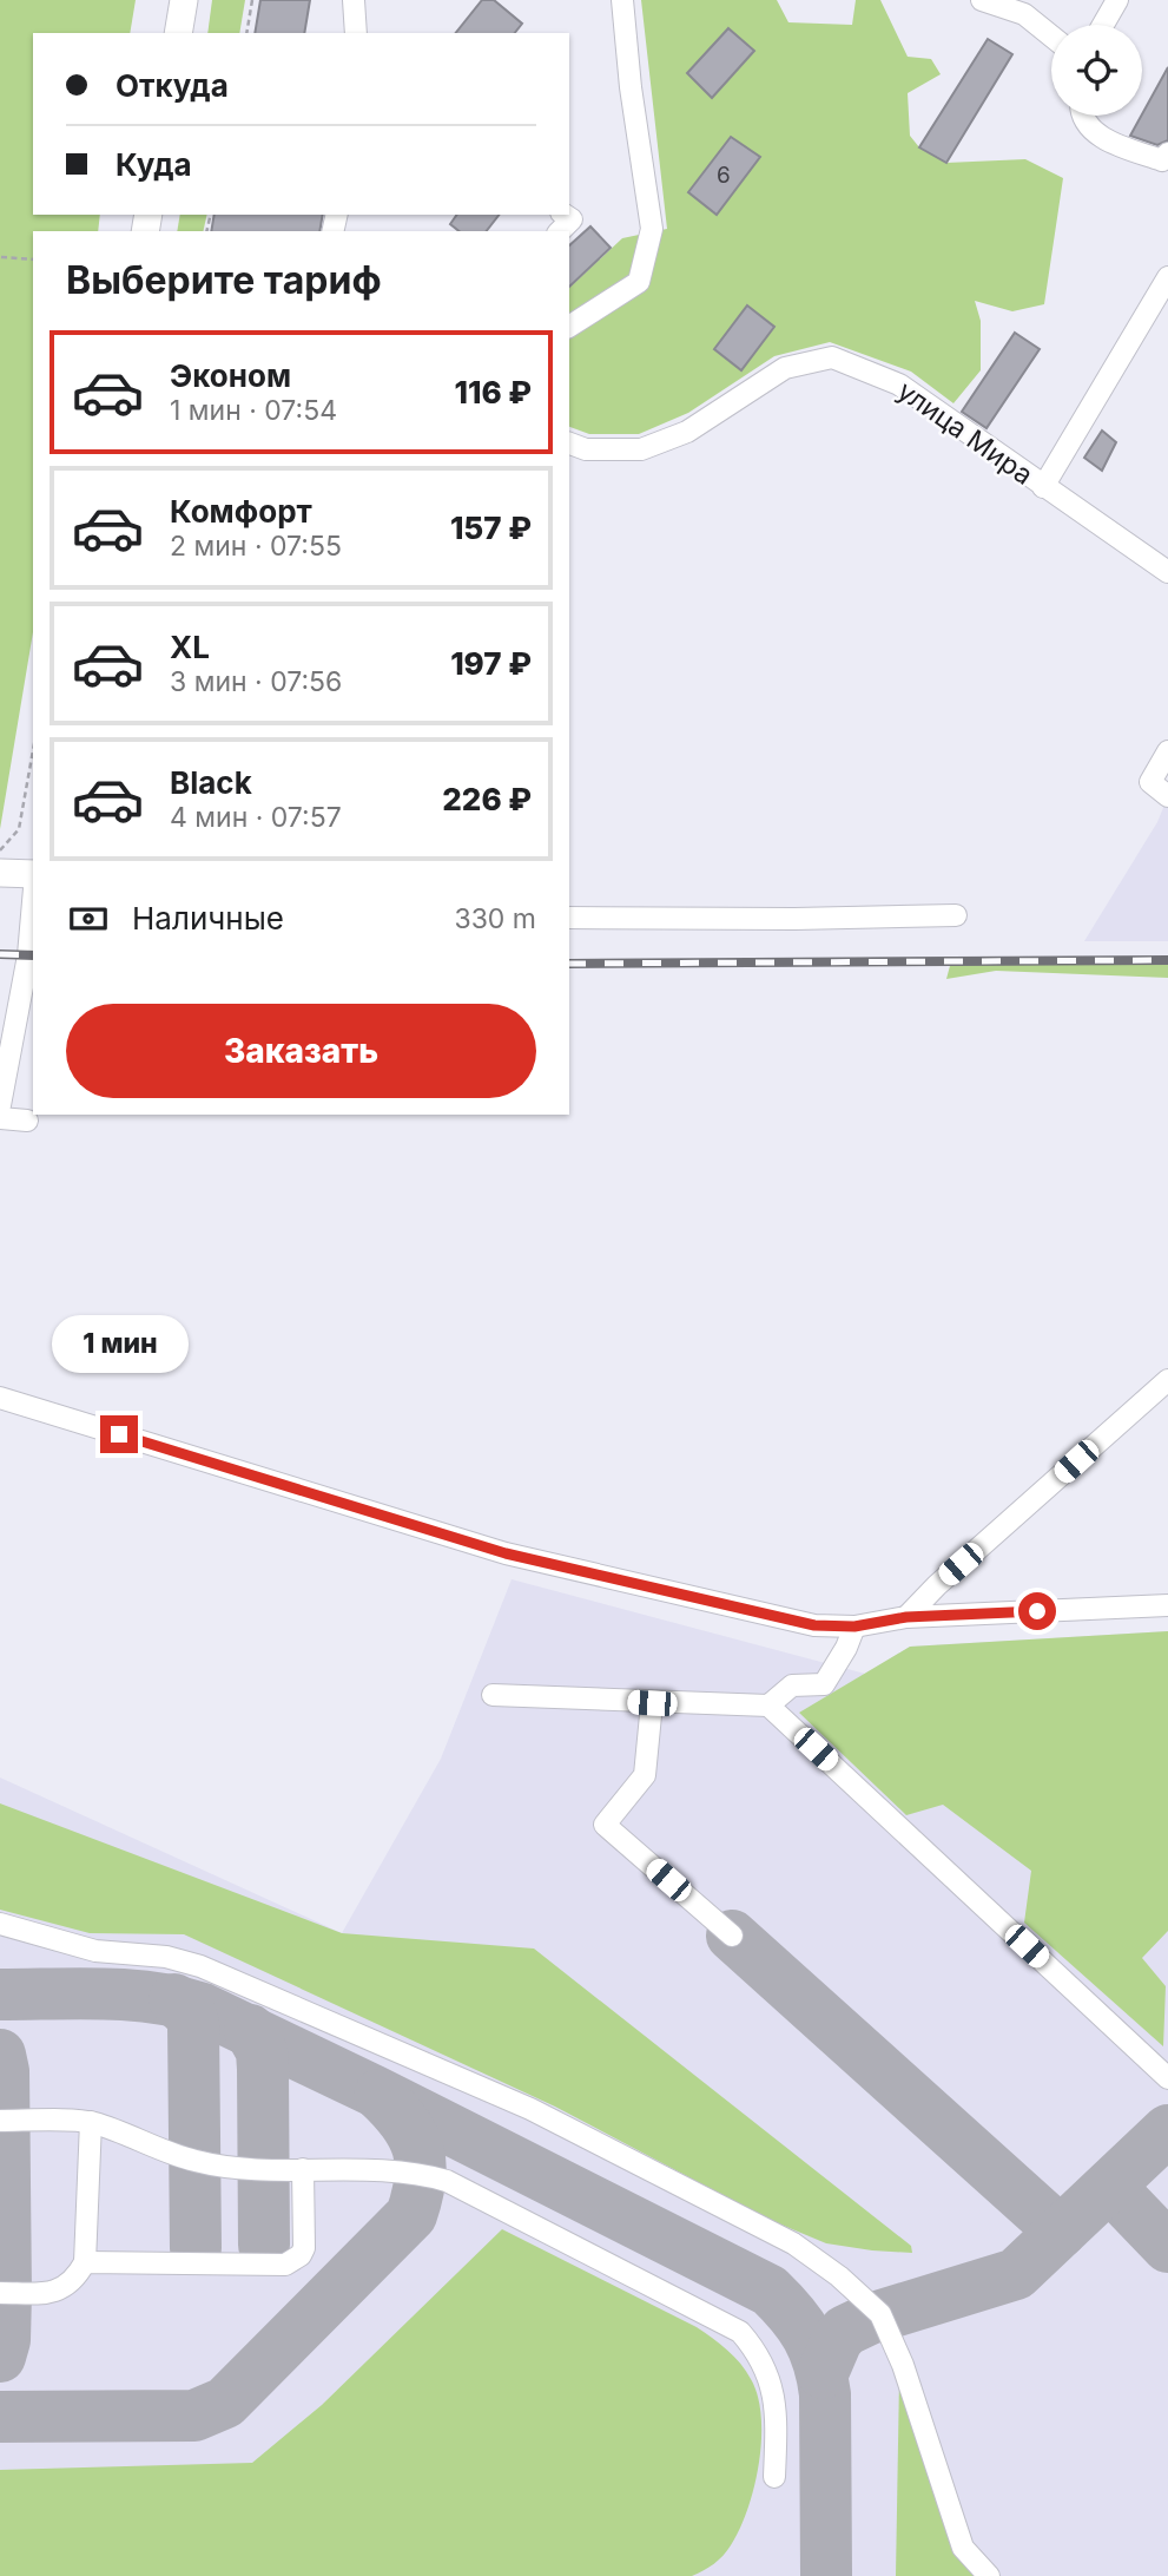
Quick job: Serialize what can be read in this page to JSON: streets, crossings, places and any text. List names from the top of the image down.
{
  "streets": {
    "street": ["улица Мира"]
  },
  "house_numbers": ["6"],
  "page": {
    "banner": ["Откуда", "Куда"],
    "heading": "Выберите тариф",
    "list": [
      {
        "name": "Эконом",
        "note": "1 мин · 07:54",
        "value": "116 ₽"
      },
      {
        "name": "Комфорт",
        "note": "2 мин · 07:55",
        "value": "157 ₽"
      },
      {
        "name": "XL",
        "note": "3 мин · 07:56",
        "value": "197 ₽"
      },
      {
        "name": "Black",
        "note": "4 мин · 07:57",
        "value": "226 ₽"
      }
    ],
    "pay": ["Наличные", "330 m"],
    "buttons": "Заказать",
    "bubble": "1 мин"
  }
}
